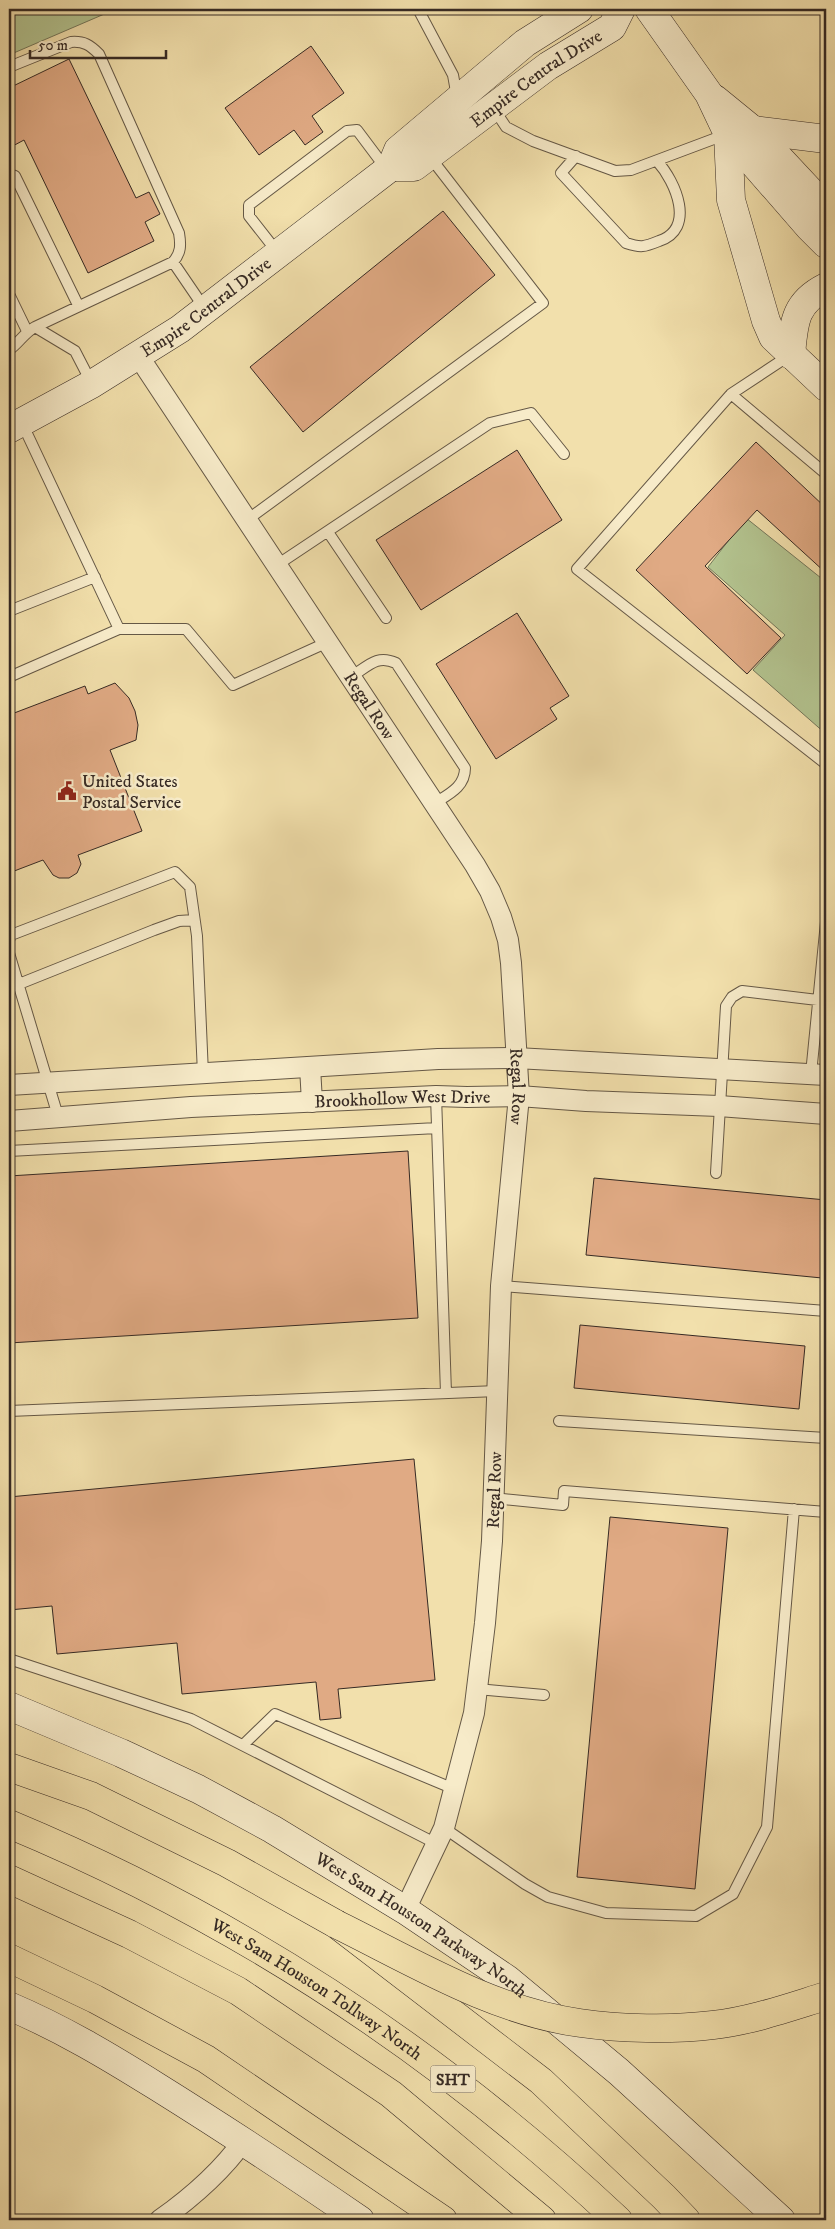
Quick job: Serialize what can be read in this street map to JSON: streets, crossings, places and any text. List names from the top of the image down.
{
  "streets": {
    "highway": ["West Sam Houston Tollway North", "SHT"],
    "main road": ["Empire Central Drive", "West Sam Houston Parkway North"],
    "street": ["Regal Row", "Brookhollow West Drive"]
  },
  "crossings": [
    ["Empire Central Drive", "Regal Row"],
    ["Regal Row", "Brookhollow West Drive"],
    ["Regal Row", "West Sam Houston Parkway North"]
  ],
  "places": {
    "public building": ["United States Postal Service"]
  },
  "scale_bar": "50 m"
}
